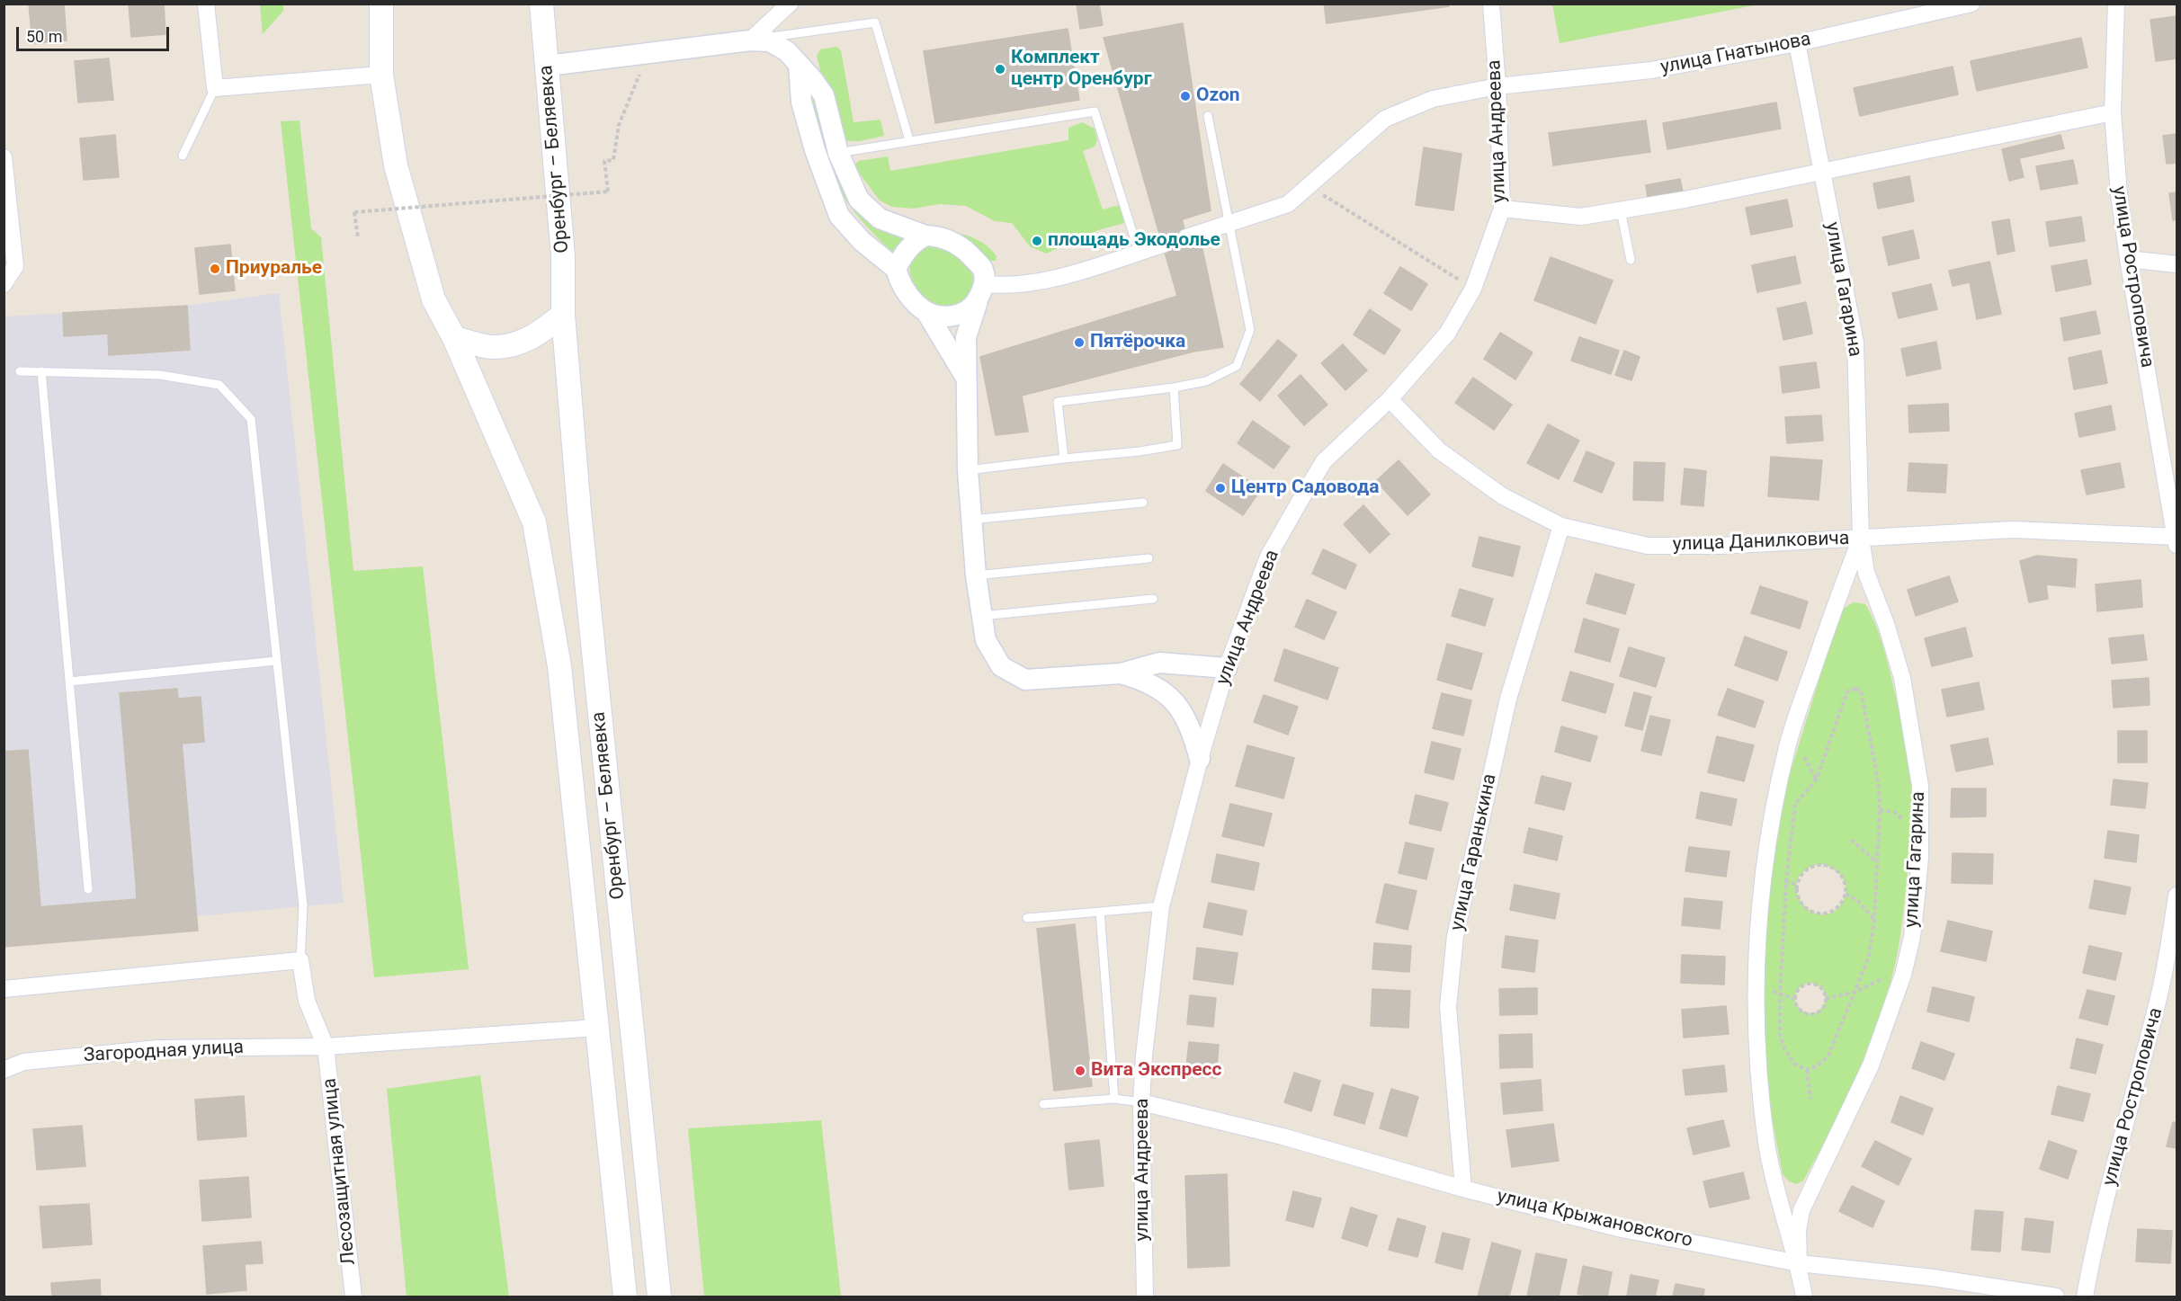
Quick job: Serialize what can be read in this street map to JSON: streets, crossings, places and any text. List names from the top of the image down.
{
  "streets": {
    "main road": ["Оренбург – Беляевка"],
    "street": [
      "улица Гнатынова",
      "улица Андреева",
      "улица Ростроповича",
      "улица Гагарина",
      "улица Данилковича",
      "улица Гаранькина",
      "Загородная улица",
      "Лесозащитная улица",
      "улица Крыжановского"
    ]
  },
  "crossings": [
    ["улица Гнатынова", "улица Андреева"],
    ["улица Гнатынова", "улица Гагарина"],
    ["улица Андреева", "улица Данилковича"],
    ["улица Андреева", "улица Крыжановского"],
    ["Оренбург – Беляевка", "Загородная улица"],
    ["улица Ростроповича", "улица Данилковича"],
    ["улица Гагарина", "улица Данилковича"],
    ["улица Гагарина", "улица Крыжановского"],
    ["улица Данилковича", "улица Гаранькина"],
    ["улица Гаранькина", "улица Крыжановского"],
    ["Загородная улица", "Лесозащитная улица"]
  ],
  "places": [
    "Комплект центр Оренбург",
    "Ozon",
    "площадь Экодолье",
    "Приуралье",
    "Пятёрочка",
    "Центр Садовода",
    "Вита Экспресс"
  ],
  "scale_bar": "50 m"
}
